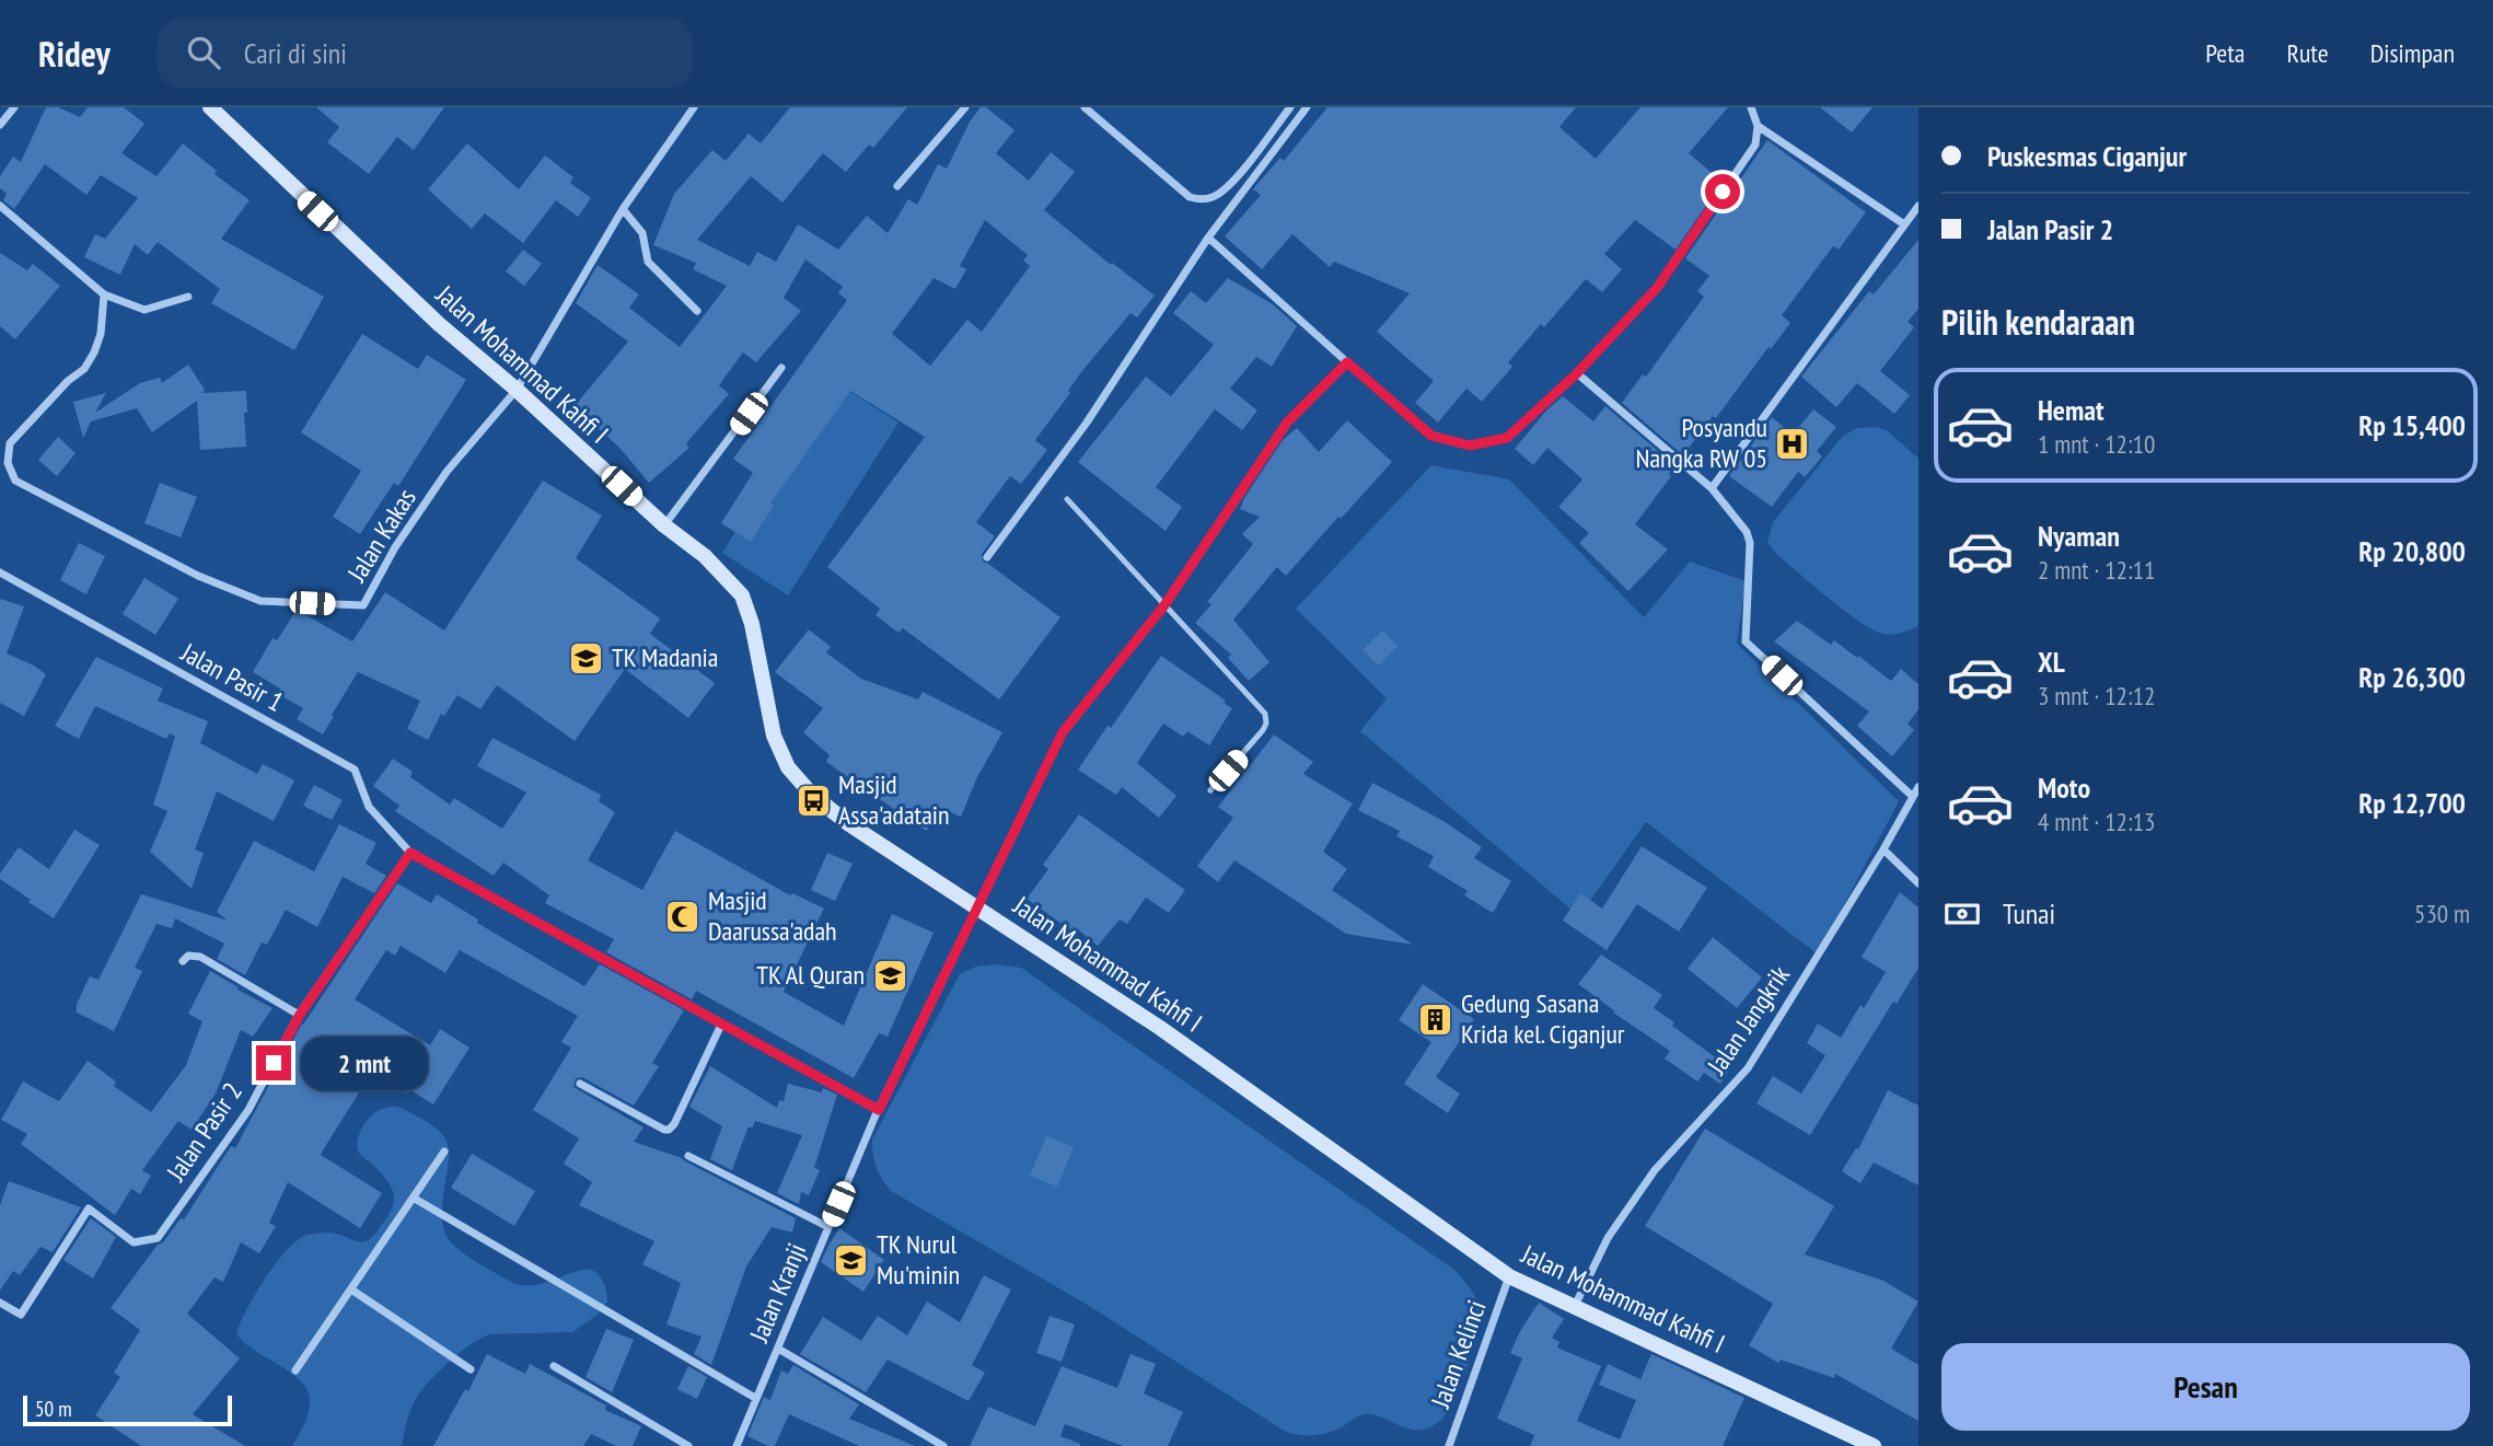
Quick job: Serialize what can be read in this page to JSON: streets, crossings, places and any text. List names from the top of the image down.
{
  "streets": {
    "main road": ["Jalan Mohammad Kahfi I"],
    "street": [
      "Jalan Kakas",
      "Jalan Pasir 1",
      "Jalan Jangkrik",
      "Jalan Pasir 2",
      "Jalan Kranji",
      "Jalan Kelinci"
    ]
  },
  "crossings": [
    ["Jalan Mohammad Kahfi I", "Jalan Kakas"],
    ["Jalan Mohammad Kahfi I", "Jalan Jangkrik"],
    ["Jalan Mohammad Kahfi I", "Jalan Kranji"],
    ["Jalan Mohammad Kahfi I", "Jalan Kelinci"],
    ["Jalan Pasir 1", "Jalan Pasir 2"],
    ["Jalan Pasir 1", "Jalan Kranji"]
  ],
  "places": {
    "hospital": ["Posyandu Nangka RW 05"],
    "school or university": ["TK Madania", "TK Al Quran", "TK Nurul Mu'minin"],
    "bus stop": ["Masjid Assa'adatain"],
    "mosque": ["Masjid Daarussa'adah"],
    "building": ["Gedung Sasana Krida kel. Ciganjur"]
  },
  "scale_bar": "50 m",
  "page": {
    "header": "Ridey",
    "search": "Cari di sini",
    "nav": ["Peta", "Rute", "Disimpan"],
    "banner": ["Puskesmas Ciganjur", "Jalan Pasir 2"],
    "heading": "Pilih kendaraan",
    "list": [
      {
        "name": "Hemat",
        "note": "1 mnt · 12:10",
        "value": "Rp 15,400"
      },
      {
        "name": "Nyaman",
        "note": "2 mnt · 12:11",
        "value": "Rp 20,800"
      },
      {
        "name": "XL",
        "note": "3 mnt · 12:12",
        "value": "Rp 26,300"
      },
      {
        "name": "Moto",
        "note": "4 mnt · 12:13",
        "value": "Rp 12,700"
      }
    ],
    "pay": ["Tunai", "530 m"],
    "bubble": "2 mnt",
    "buttons": "Pesan",
    "scale": "50 m"
  }
}
